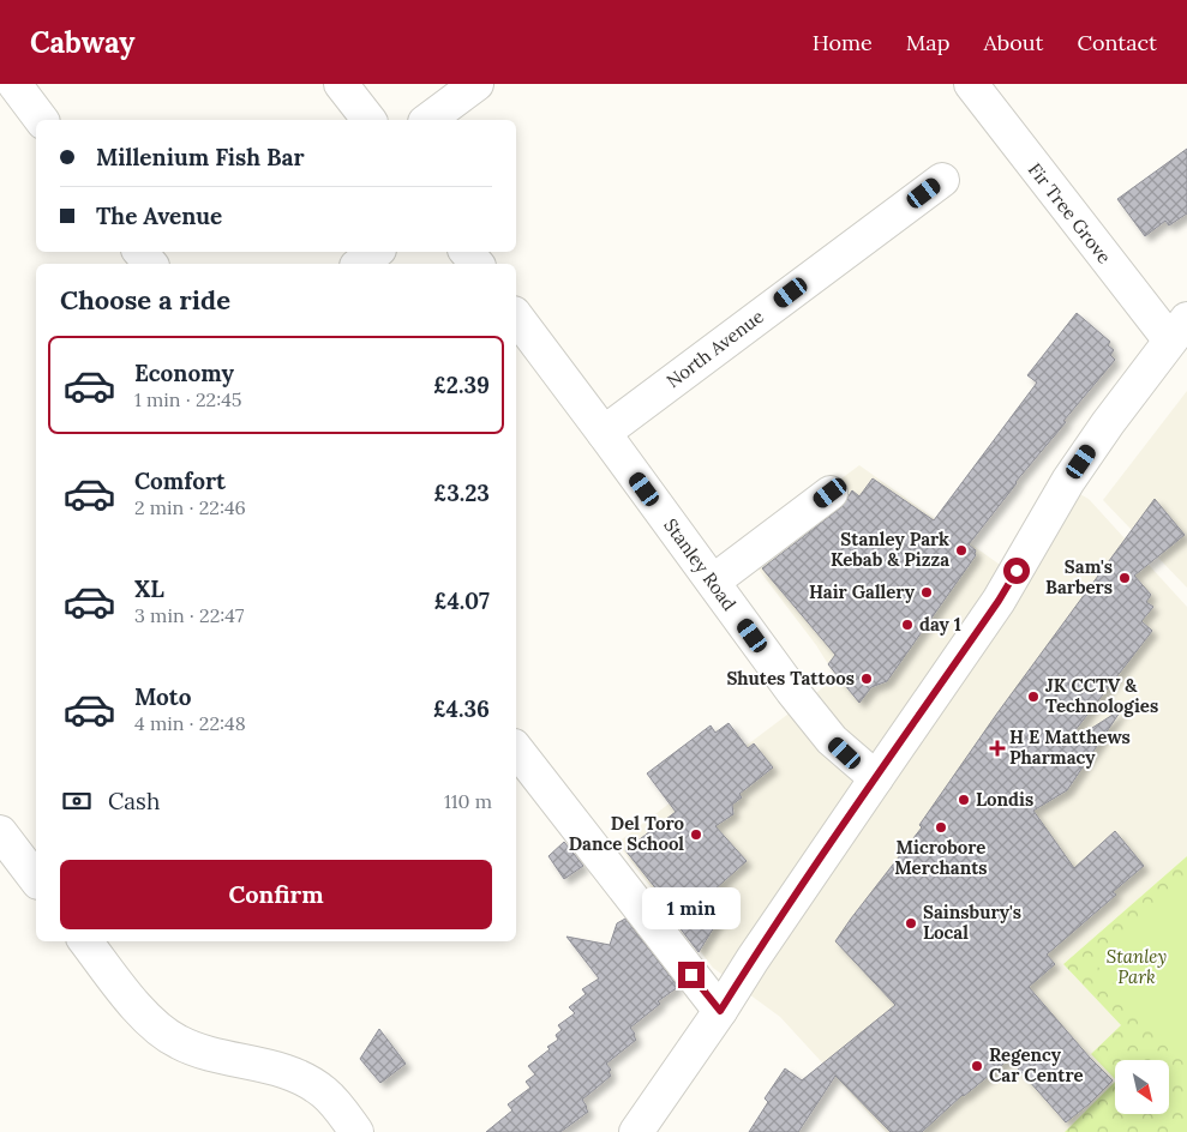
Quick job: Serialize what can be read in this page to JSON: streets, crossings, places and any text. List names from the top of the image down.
{
  "streets": {
    "street": ["Fir Tree Grove", "North Avenue", "Stanley Road"]
  },
  "crossings": [
    ["North Avenue", "Stanley Road"]
  ],
  "parks": ["Stanley Park"],
  "places": {
    "other": [
      "Stanley Park Kebab & Pizza",
      "Sam's Barbers",
      "Hair Gallery",
      "day 1",
      "Shutes Tattoos",
      "JK CCTV & Technologies",
      "Londis",
      "Microbore Merchants",
      "Del Toro Dance School",
      "Sainsbury's Local",
      "Regency Car Centre"
    ],
    "health": ["H E Matthews Pharmacy"]
  },
  "north": "bottom right",
  "page": {
    "header": "Cabway",
    "nav": [
      "Home",
      "Map",
      "About",
      "Contact"
    ],
    "banner": ["Millenium Fish Bar", "The Avenue"],
    "heading": "Choose a ride",
    "list": [
      {
        "name": "Economy",
        "note": "1 min · 22:45",
        "value": "£2.39"
      },
      {
        "name": "Comfort",
        "note": "2 min · 22:46",
        "value": "£3.23"
      },
      {
        "name": "XL",
        "note": "3 min · 22:47",
        "value": "£4.07"
      },
      {
        "name": "Moto",
        "note": "4 min · 22:48",
        "value": "£4.36"
      }
    ],
    "pay": ["Cash", "110 m"],
    "buttons": "Confirm",
    "bubble": "1 min"
  }
}
